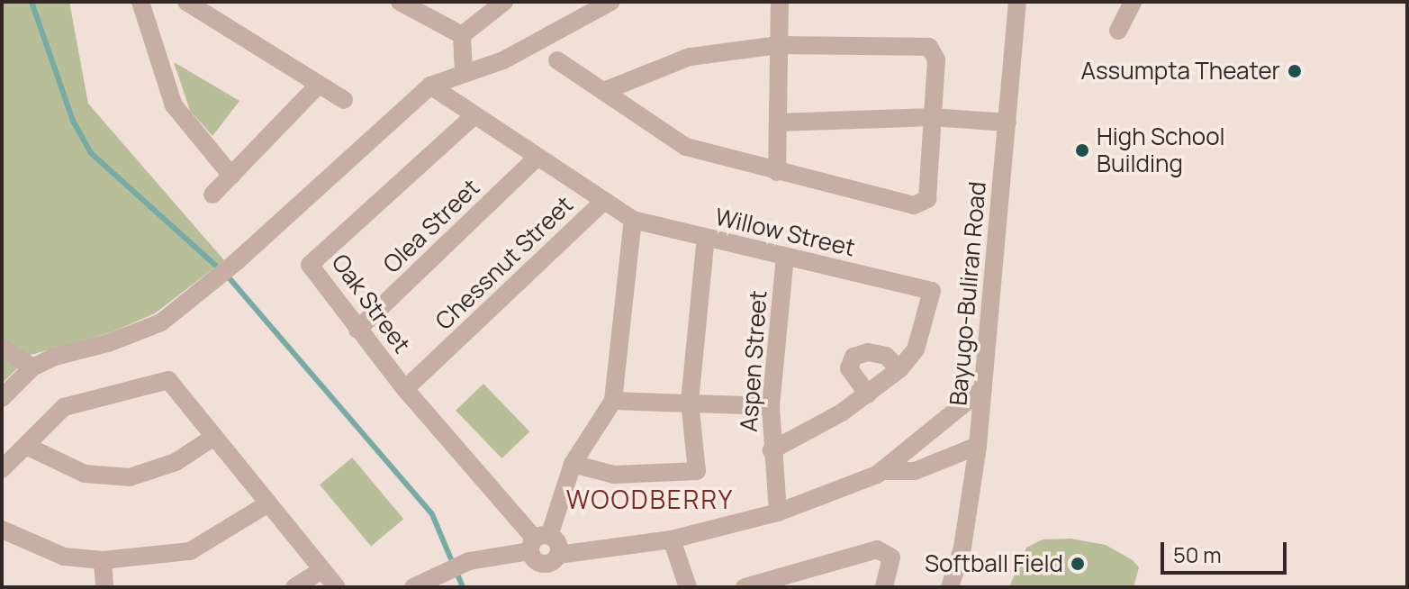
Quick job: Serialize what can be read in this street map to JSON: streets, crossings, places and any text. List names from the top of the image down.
{
  "streets": {
    "street": [
      "Olea Street",
      "Willow Street",
      "Chessnut Street",
      "Bayugo-Buliran Road",
      "Oak Street",
      "Aspen Street"
    ]
  },
  "crossings": [
    ["Olea Street", "Willow Street"],
    ["Olea Street", "Oak Street"],
    ["Willow Street", "Chessnut Street"],
    ["Willow Street", "Oak Street"],
    ["Willow Street", "Aspen Street"],
    ["Chessnut Street", "Oak Street"]
  ],
  "districts": ["WOODBERRY"],
  "places": ["Assumpta Theater", "High School Building", "Softball Field"],
  "scale_bar": "50 m"
}
